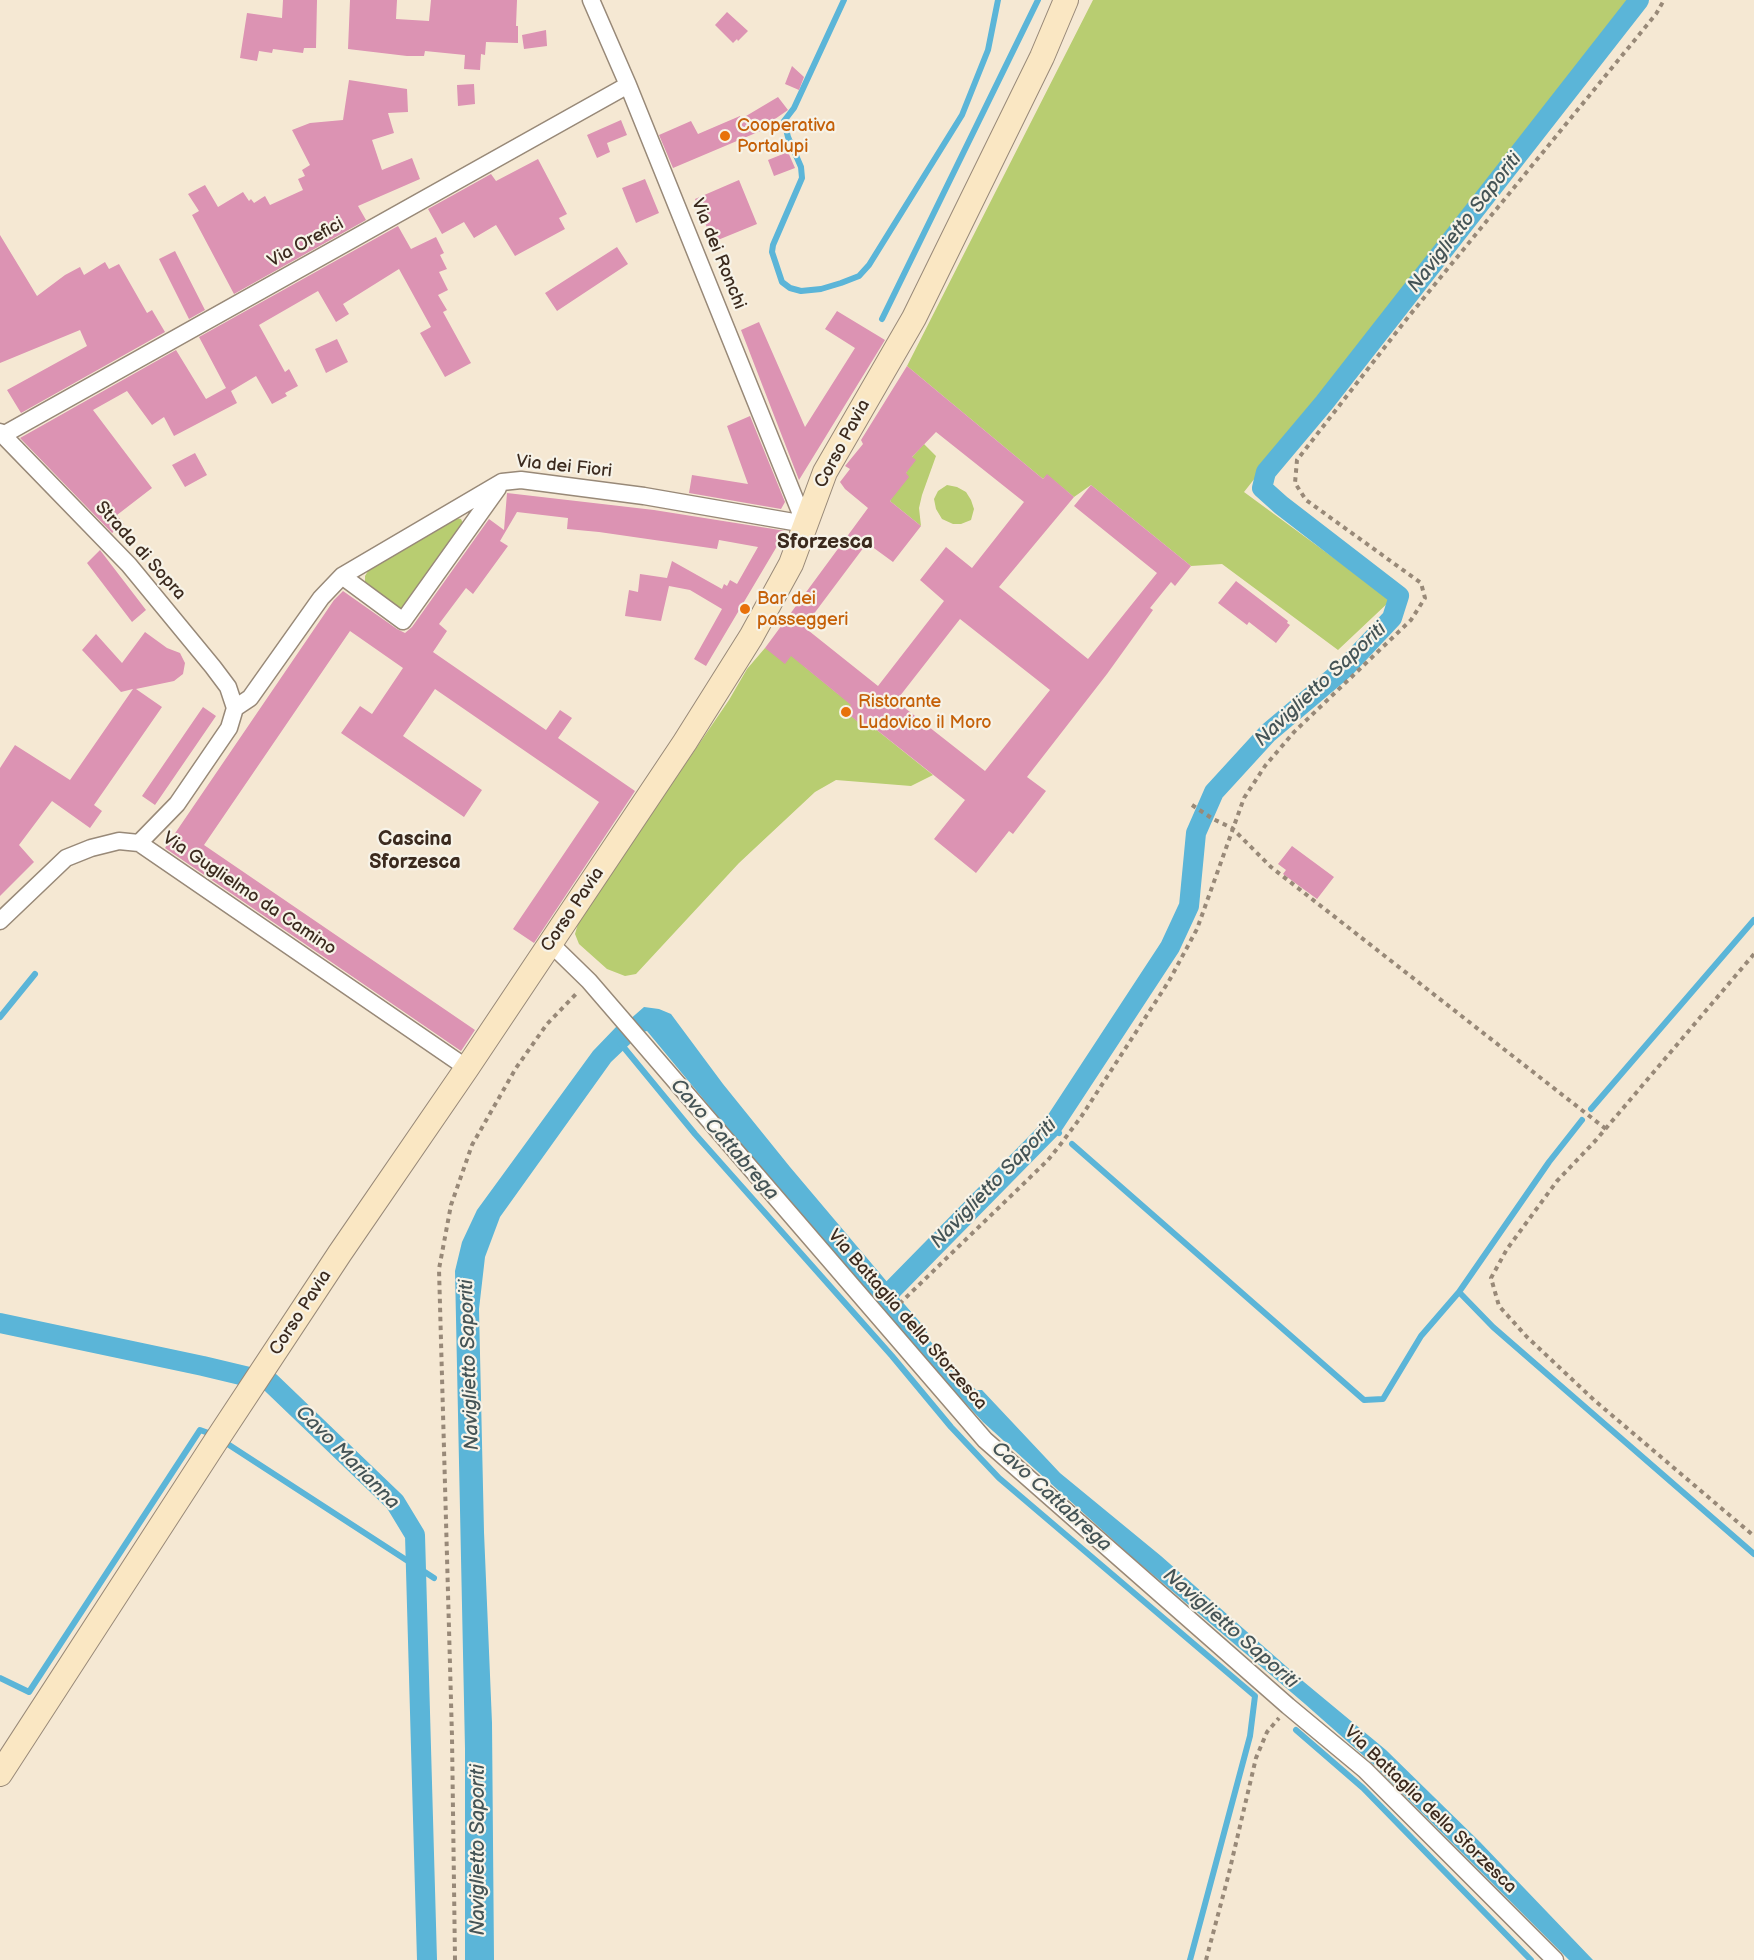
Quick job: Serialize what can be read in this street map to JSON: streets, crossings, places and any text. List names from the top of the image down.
{
  "streets": {
    "main road": ["Corso Pavia"],
    "street": [
      "Via Orefici",
      "Via dei Ronchi",
      "Via dei Fiori",
      "Strada di Sopra",
      "Via Guglielmo da Camino",
      "Via Battaglia della Sforzesca"
    ]
  },
  "crossings": [
    ["Via Orefici", "Via dei Ronchi"],
    ["Via Orefici", "Strada di Sopra"],
    ["Via dei Ronchi", "Corso Pavia"],
    ["Via dei Ronchi", "Via dei Fiori"],
    ["Corso Pavia", "Via dei Fiori"],
    ["Corso Pavia", "Via Guglielmo da Camino"],
    ["Corso Pavia", "Via Battaglia della Sforzesca"],
    ["Via dei Fiori", "Via Guglielmo da Camino"],
    ["Strada di Sopra", "Via Guglielmo da Camino"]
  ],
  "districts": ["Sforzesca", "Cascina Sforzesca"],
  "water": ["Naviglietto Saporiti", "Cavo Cattabrega", "Cavo Marianna"],
  "places": ["Cooperativa Portalupi", "Bar dei passeggeri", "Ristorante Ludovico il Moro"]
}
